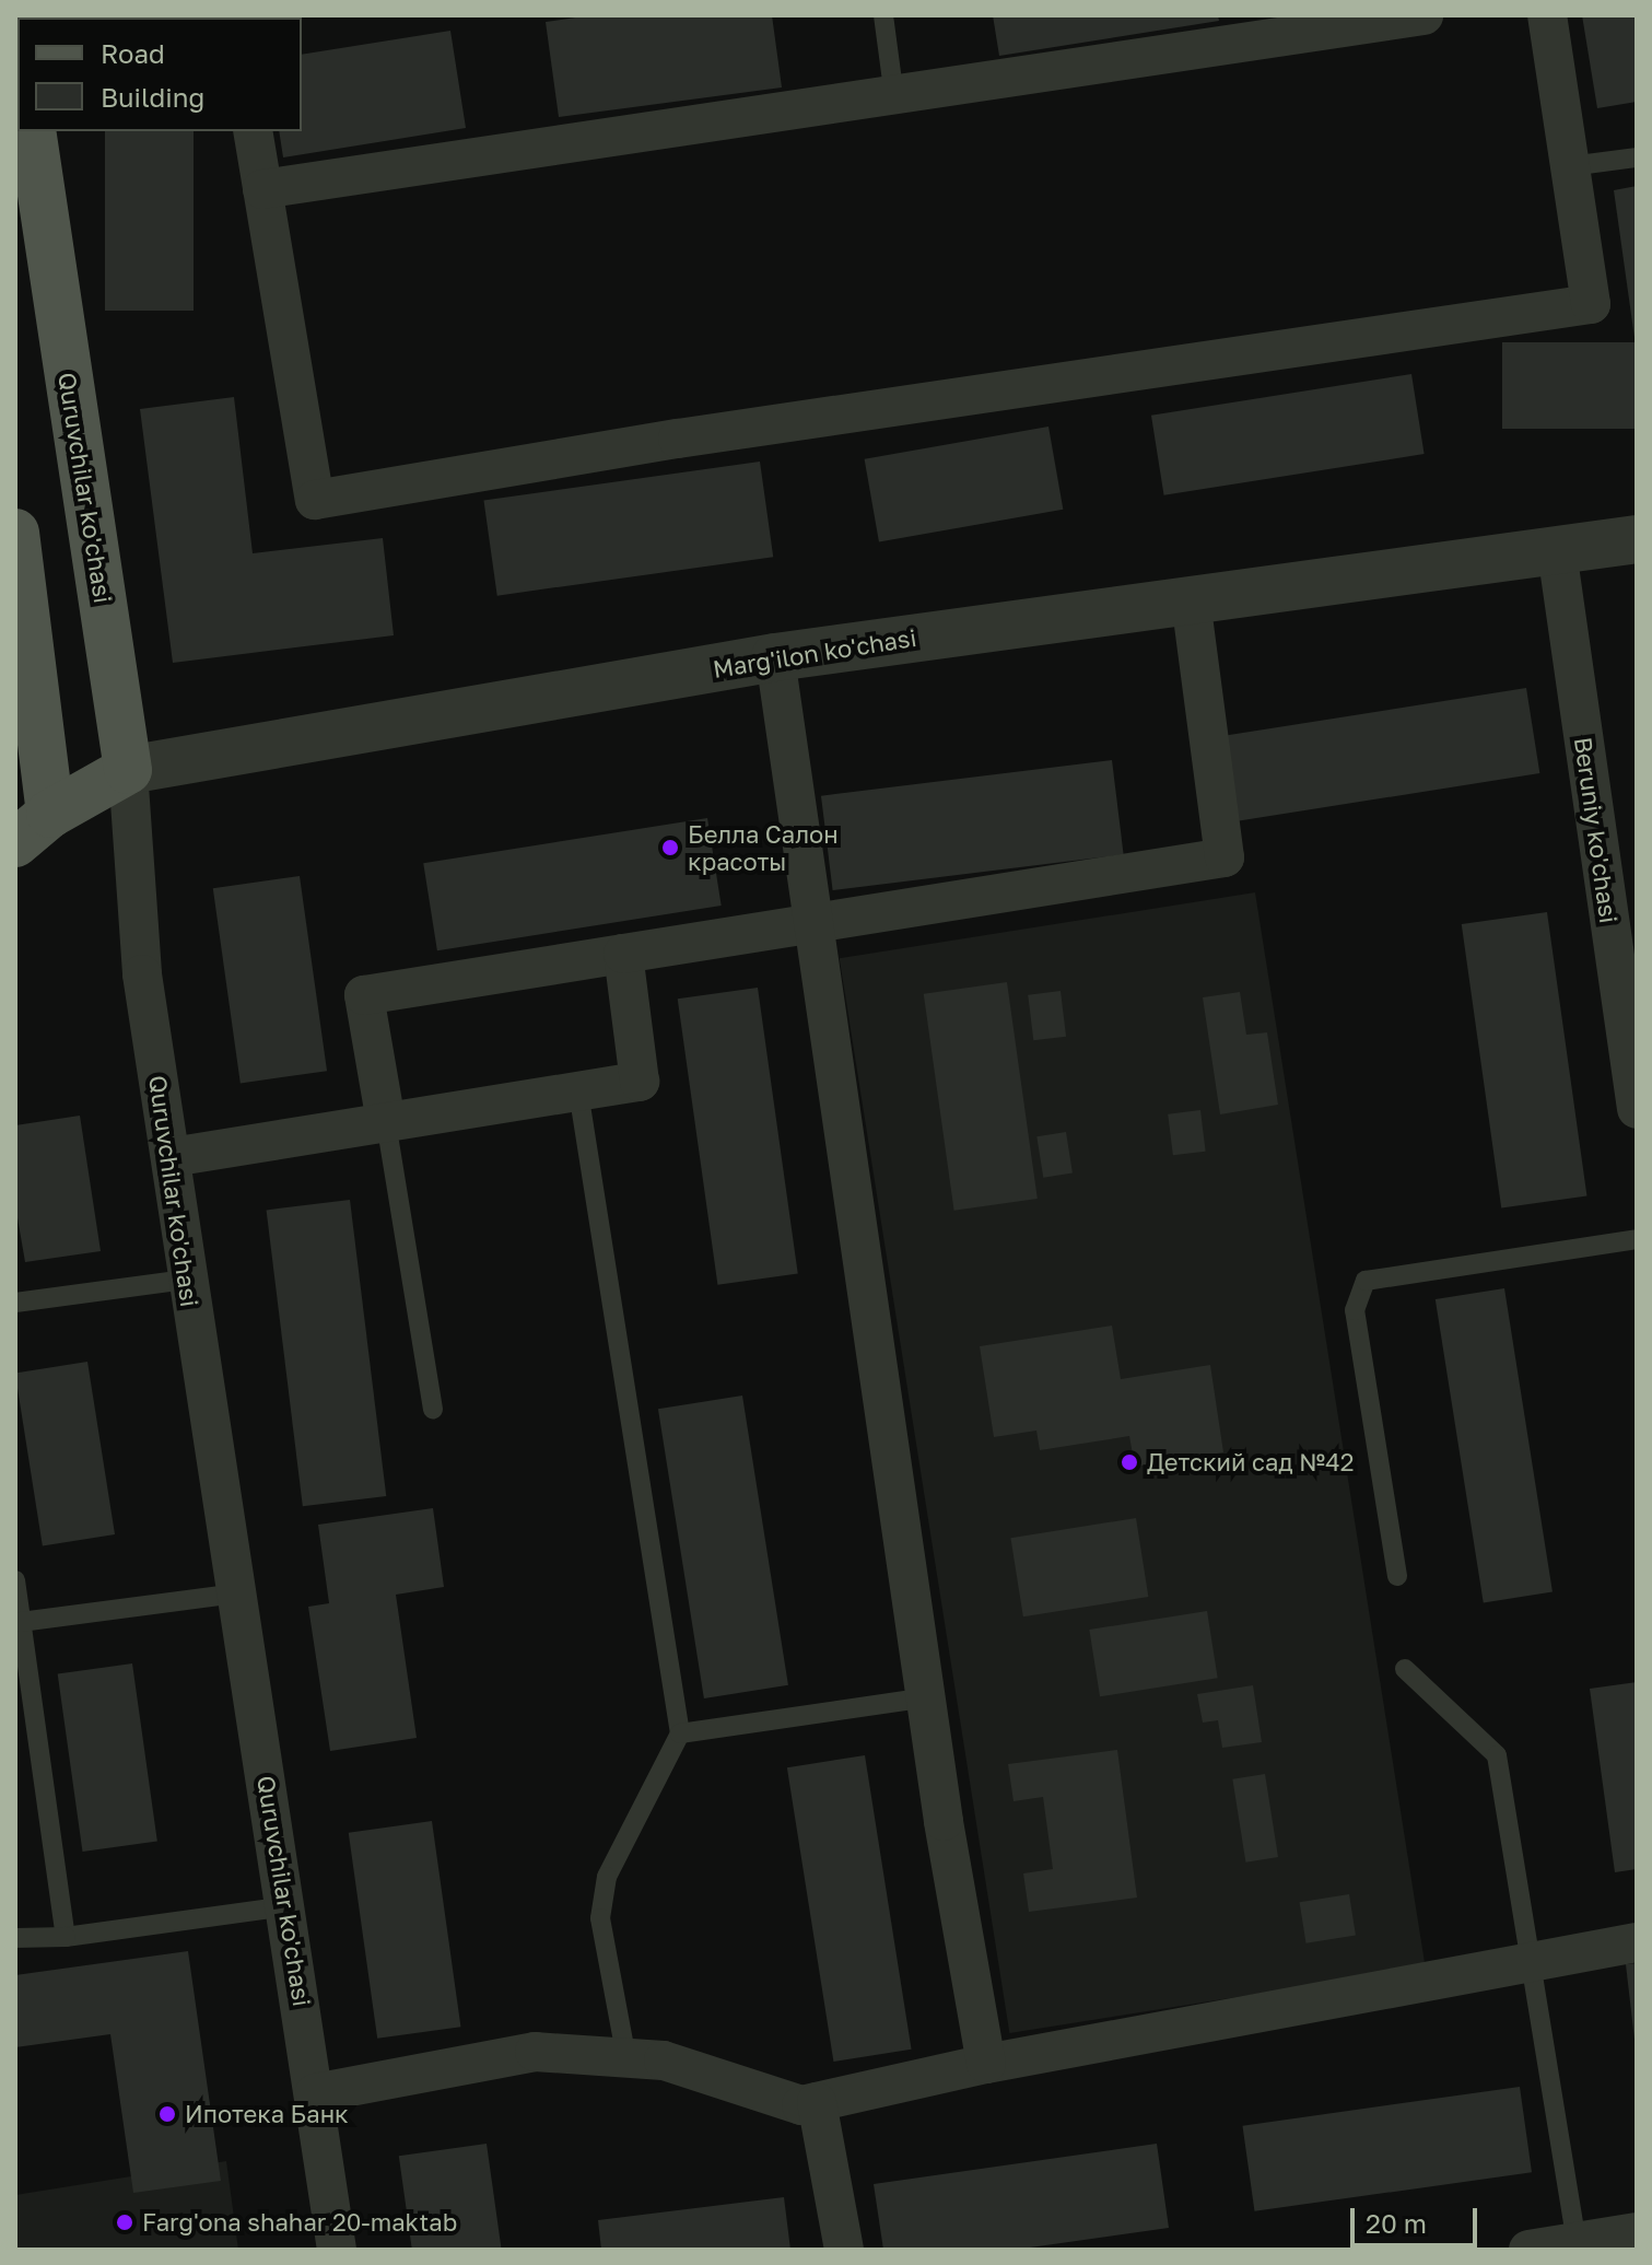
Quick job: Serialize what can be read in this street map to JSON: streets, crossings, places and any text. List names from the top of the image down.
{
  "streets": {
    "main road": ["Quruvchilar ko'chasi", "Marg'ilon ko'chasi"],
    "street": ["Beruniy ko'chasi"]
  },
  "crossings": [
    ["Quruvchilar ko'chasi", "Marg'ilon ko'chasi"],
    ["Marg'ilon ko'chasi", "Beruniy ko'chasi"]
  ],
  "places": [
    "Белла Салон красоты",
    "Детский сад №42",
    "Ипотека Банк",
    "Farg'ona shahar 20-maktab"
  ],
  "legend": ["Road", "Building"],
  "scale_bar": "20 m"
}
